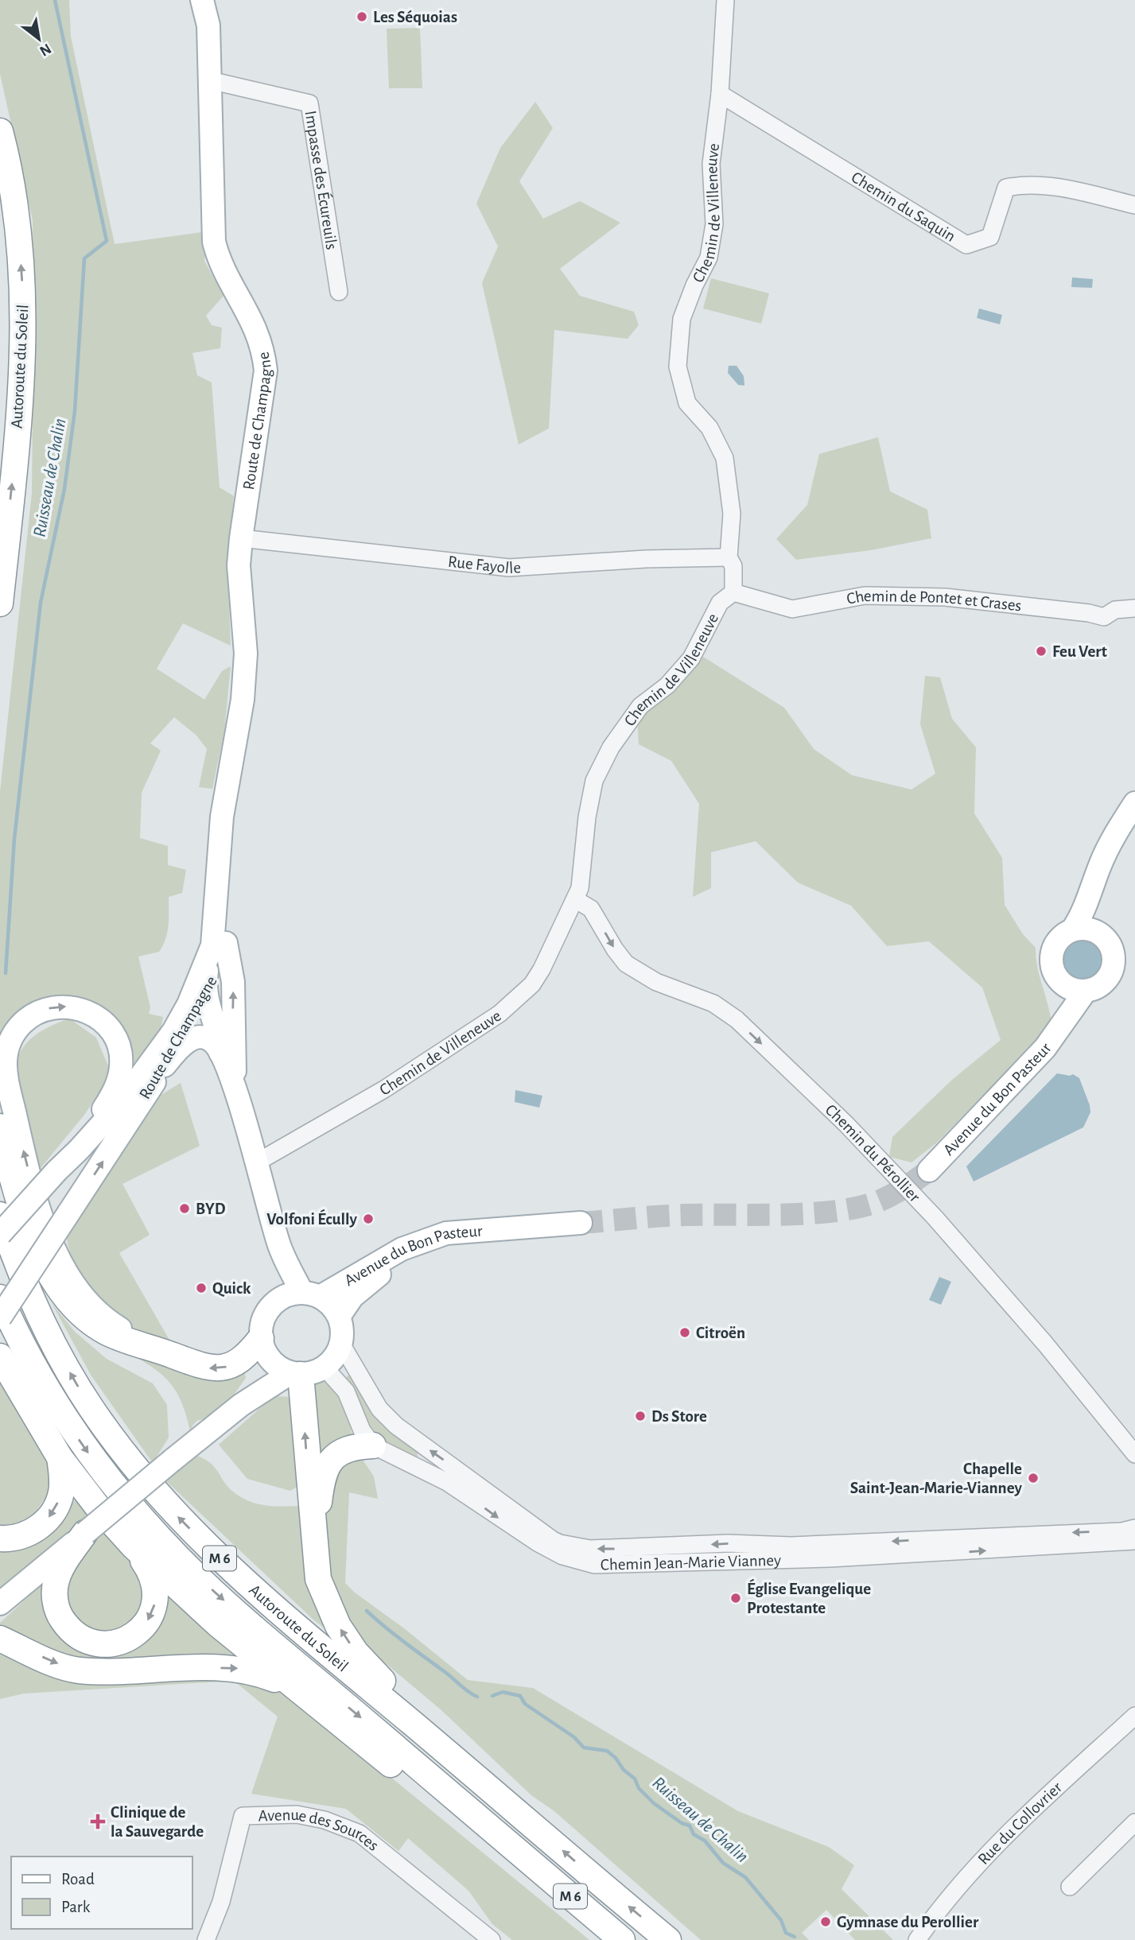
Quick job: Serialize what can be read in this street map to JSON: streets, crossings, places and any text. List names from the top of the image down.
{
  "streets": {
    "highway": ["Autoroute du Soleil", "M 6"],
    "main road": ["Route de Champagne", "Avenue du Bon Pasteur"],
    "street": [
      "Impasse des Écureuils",
      "Chemin du Saquin",
      "Chemin de Villeneuve",
      "Rue Fayolle",
      "Chemin de Pontet et Crases",
      "Chemin du Pérollier",
      "Chemin Jean-Marie Vianney",
      "Rue du Collovrier",
      "Avenue des Sources"
    ]
  },
  "crossings": [
    ["Impasse des Écureuils", "Route de Champagne"],
    ["Chemin du Saquin", "Chemin de Villeneuve"],
    ["Chemin de Villeneuve", "Rue Fayolle"],
    ["Chemin de Villeneuve", "Chemin de Pontet et Crases"],
    ["Chemin de Villeneuve", "Chemin du Pérollier"],
    ["Route de Champagne", "Rue Fayolle"],
    ["Avenue du Bon Pasteur", "Chemin Jean-Marie Vianney"]
  ],
  "one_way": ["Chemin du Pérollier"],
  "water": ["Ruisseau de Chalin"],
  "places": {
    "other": [
      "Les Séquoias",
      "Feu Vert",
      "BYD",
      "Volfoni Écully",
      "Quick",
      "Citroën",
      "Ds Store",
      "Chapelle Saint-Jean-Marie-Vianney",
      "Église Evangelique Protestante",
      "Gymnase du Perollier"
    ],
    "health": ["Clinique de la Sauvegarde"]
  },
  "legend": ["Road", "Park"],
  "north": "bottom right"
}
